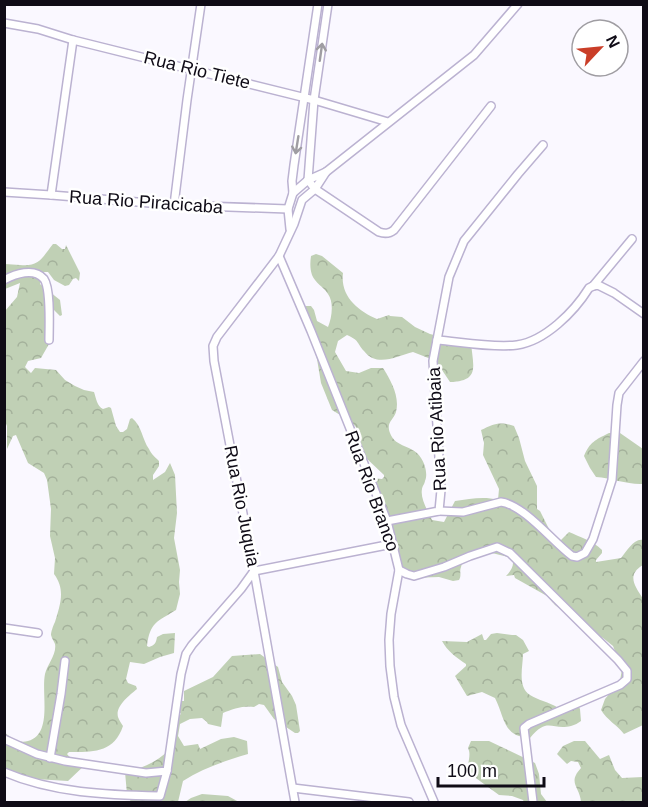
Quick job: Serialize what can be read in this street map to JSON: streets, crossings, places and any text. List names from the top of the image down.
{
  "streets": {
    "street": [
      "Rua Rio Tiete",
      "Rua Rio Piracicaba",
      "Rua Rio Atibaia",
      "Rua Rio Branco",
      "Rua Rio Juquia"
    ]
  },
  "crossings": [
    ["Rua Rio Piracicaba", "Rua Rio Juquia"],
    ["Rua Rio Atibaia", "Rua Rio Branco"],
    ["Rua Rio Branco", "Rua Rio Juquia"]
  ],
  "scale_bar": "100 m",
  "north": "top right"
}
